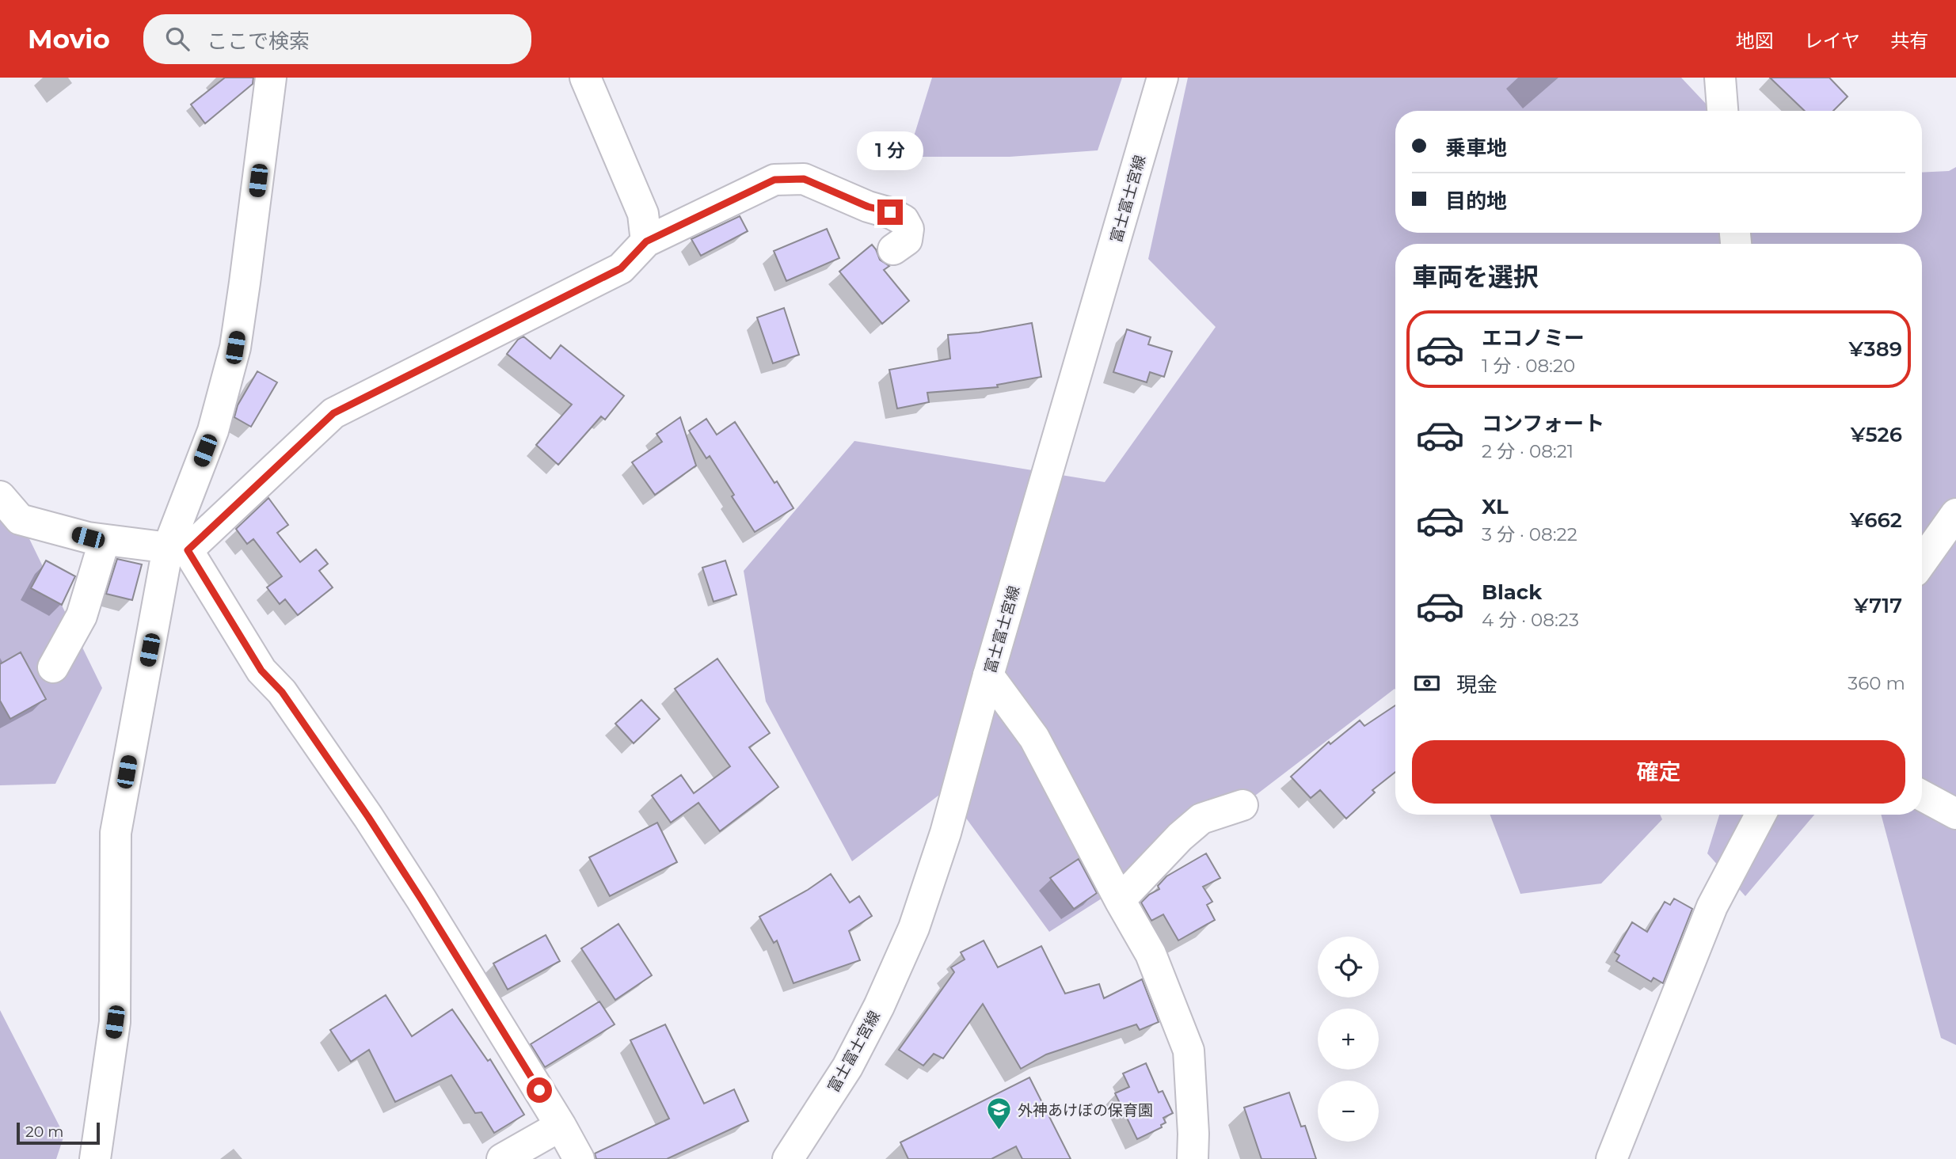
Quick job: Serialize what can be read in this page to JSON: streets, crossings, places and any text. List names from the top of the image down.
{
  "streets": {
    "street": ["富士富士宮線"]
  },
  "places": {
    "school or university": ["外神あけぼの保育園"]
  },
  "scale_bar": "20 m",
  "page": {
    "header": "Movio",
    "search": "ここで検索",
    "nav": ["地図", "レイヤ", "共有"],
    "banner": ["乗車地", "目的地"],
    "bubble": "1 分",
    "heading": "車両を選択",
    "list": [
      {
        "name": "エコノミー",
        "note": "1 分 · 08:20",
        "value": "¥389"
      },
      {
        "name": "コンフォート",
        "note": "2 分 · 08:21",
        "value": "¥526"
      },
      {
        "name": "XL",
        "note": "3 分 · 08:22",
        "value": "¥662"
      },
      {
        "name": "Black",
        "note": "4 分 · 08:23",
        "value": "¥717"
      }
    ],
    "pay": ["現金", "360 m"],
    "buttons": "確定",
    "map_buttons": ["+", "−"],
    "scale": "20 m"
  }
}
